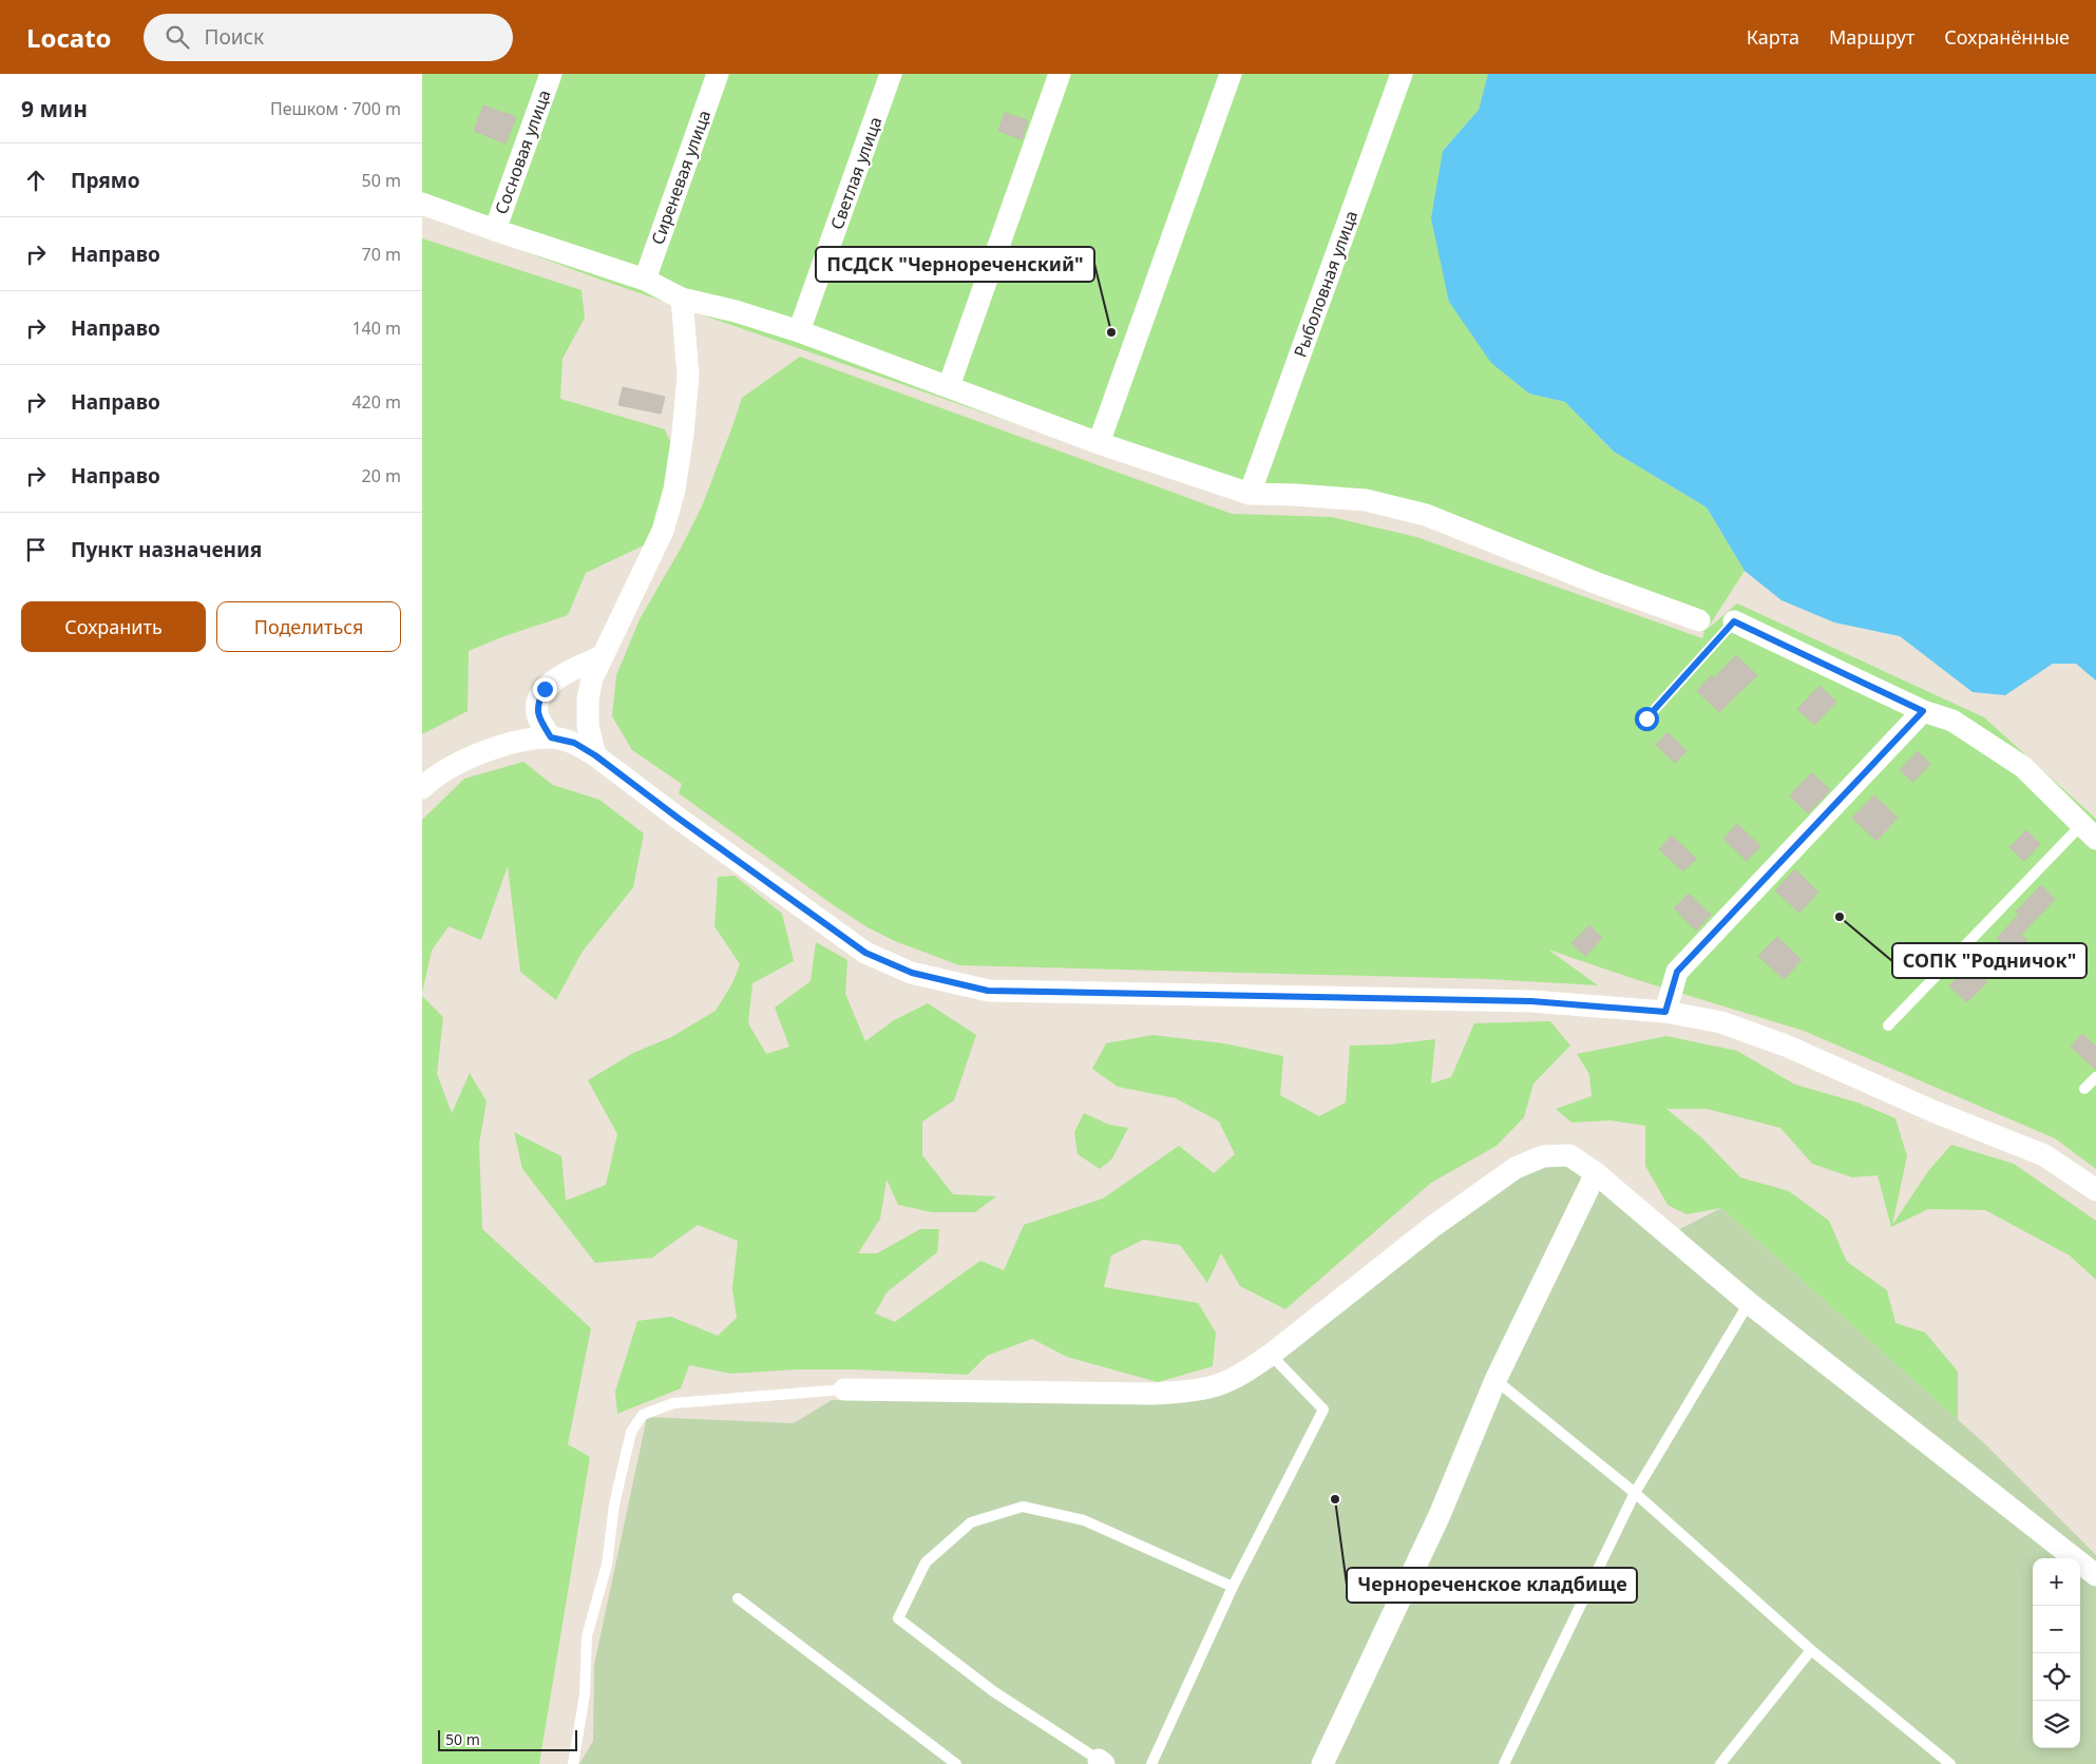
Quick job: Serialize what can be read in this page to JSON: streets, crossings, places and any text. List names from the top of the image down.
{
  "streets": {
    "street": [
      "Сосновая улица",
      "Светлая улица",
      "Сиреневая улица",
      "Рыболовная улица"
    ]
  },
  "places": ["ПСДСК \"Чернореченский\"", "СОПК \"Родничок\"", "Чернореченское кладбище"],
  "scale_bar": "50 m",
  "page": {
    "header": "Locato",
    "search": "Поиск",
    "nav": ["Карта", "Маршрут", "Сохранённые"],
    "heading": ["9 мин", "Пешком · 700 m"],
    "list": [
      ["Прямо", "50 m"],
      ["Направо", "70 m"],
      ["Направо", "140 m"],
      ["Направо", "420 m"],
      ["Направо", "20 m"],
      "Пункт назначения"
    ],
    "buttons": ["Сохранить", "Поделиться"],
    "map_buttons": ["+", "−"],
    "scale": "50 m"
  }
}
